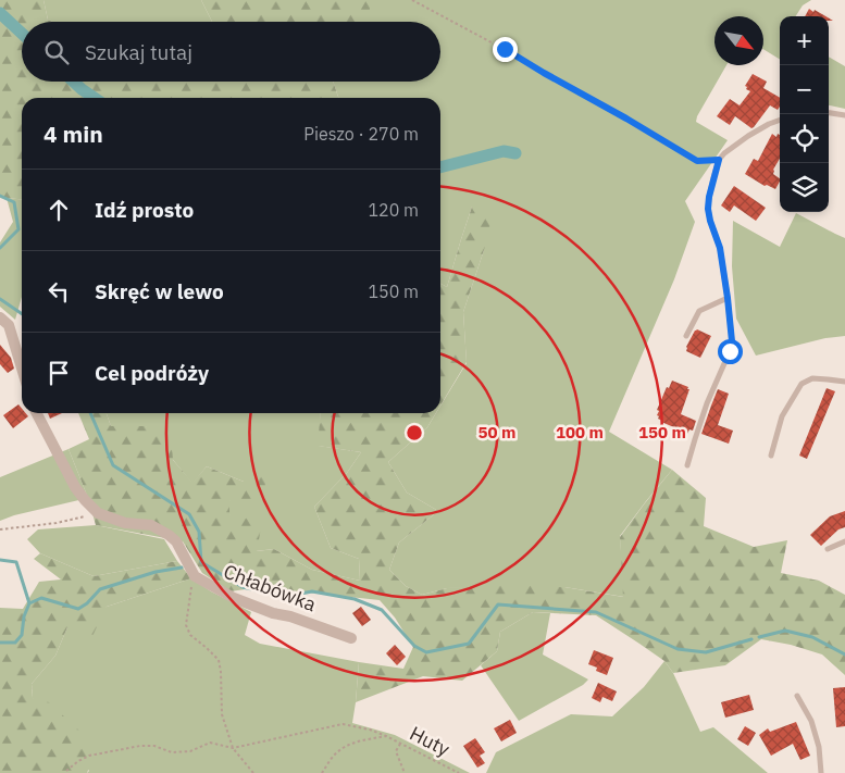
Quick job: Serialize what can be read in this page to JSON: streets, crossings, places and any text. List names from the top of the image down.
{
  "streets": {
    "street": ["Chłabówka"],
    "path": ["Huty"]
  },
  "north": "bottom right",
  "page": {
    "map_buttons": ["+", "−"],
    "search": "Szukaj tutaj",
    "heading": ["4 min", "Pieszo · 270 m"],
    "list": [
      ["Idź prosto", "120 m"],
      ["Skręć w lewo", "150 m"],
      "Cel podróży"
    ]
  },
  "rings": ["50 m", "100 m", "150 m"]
}
